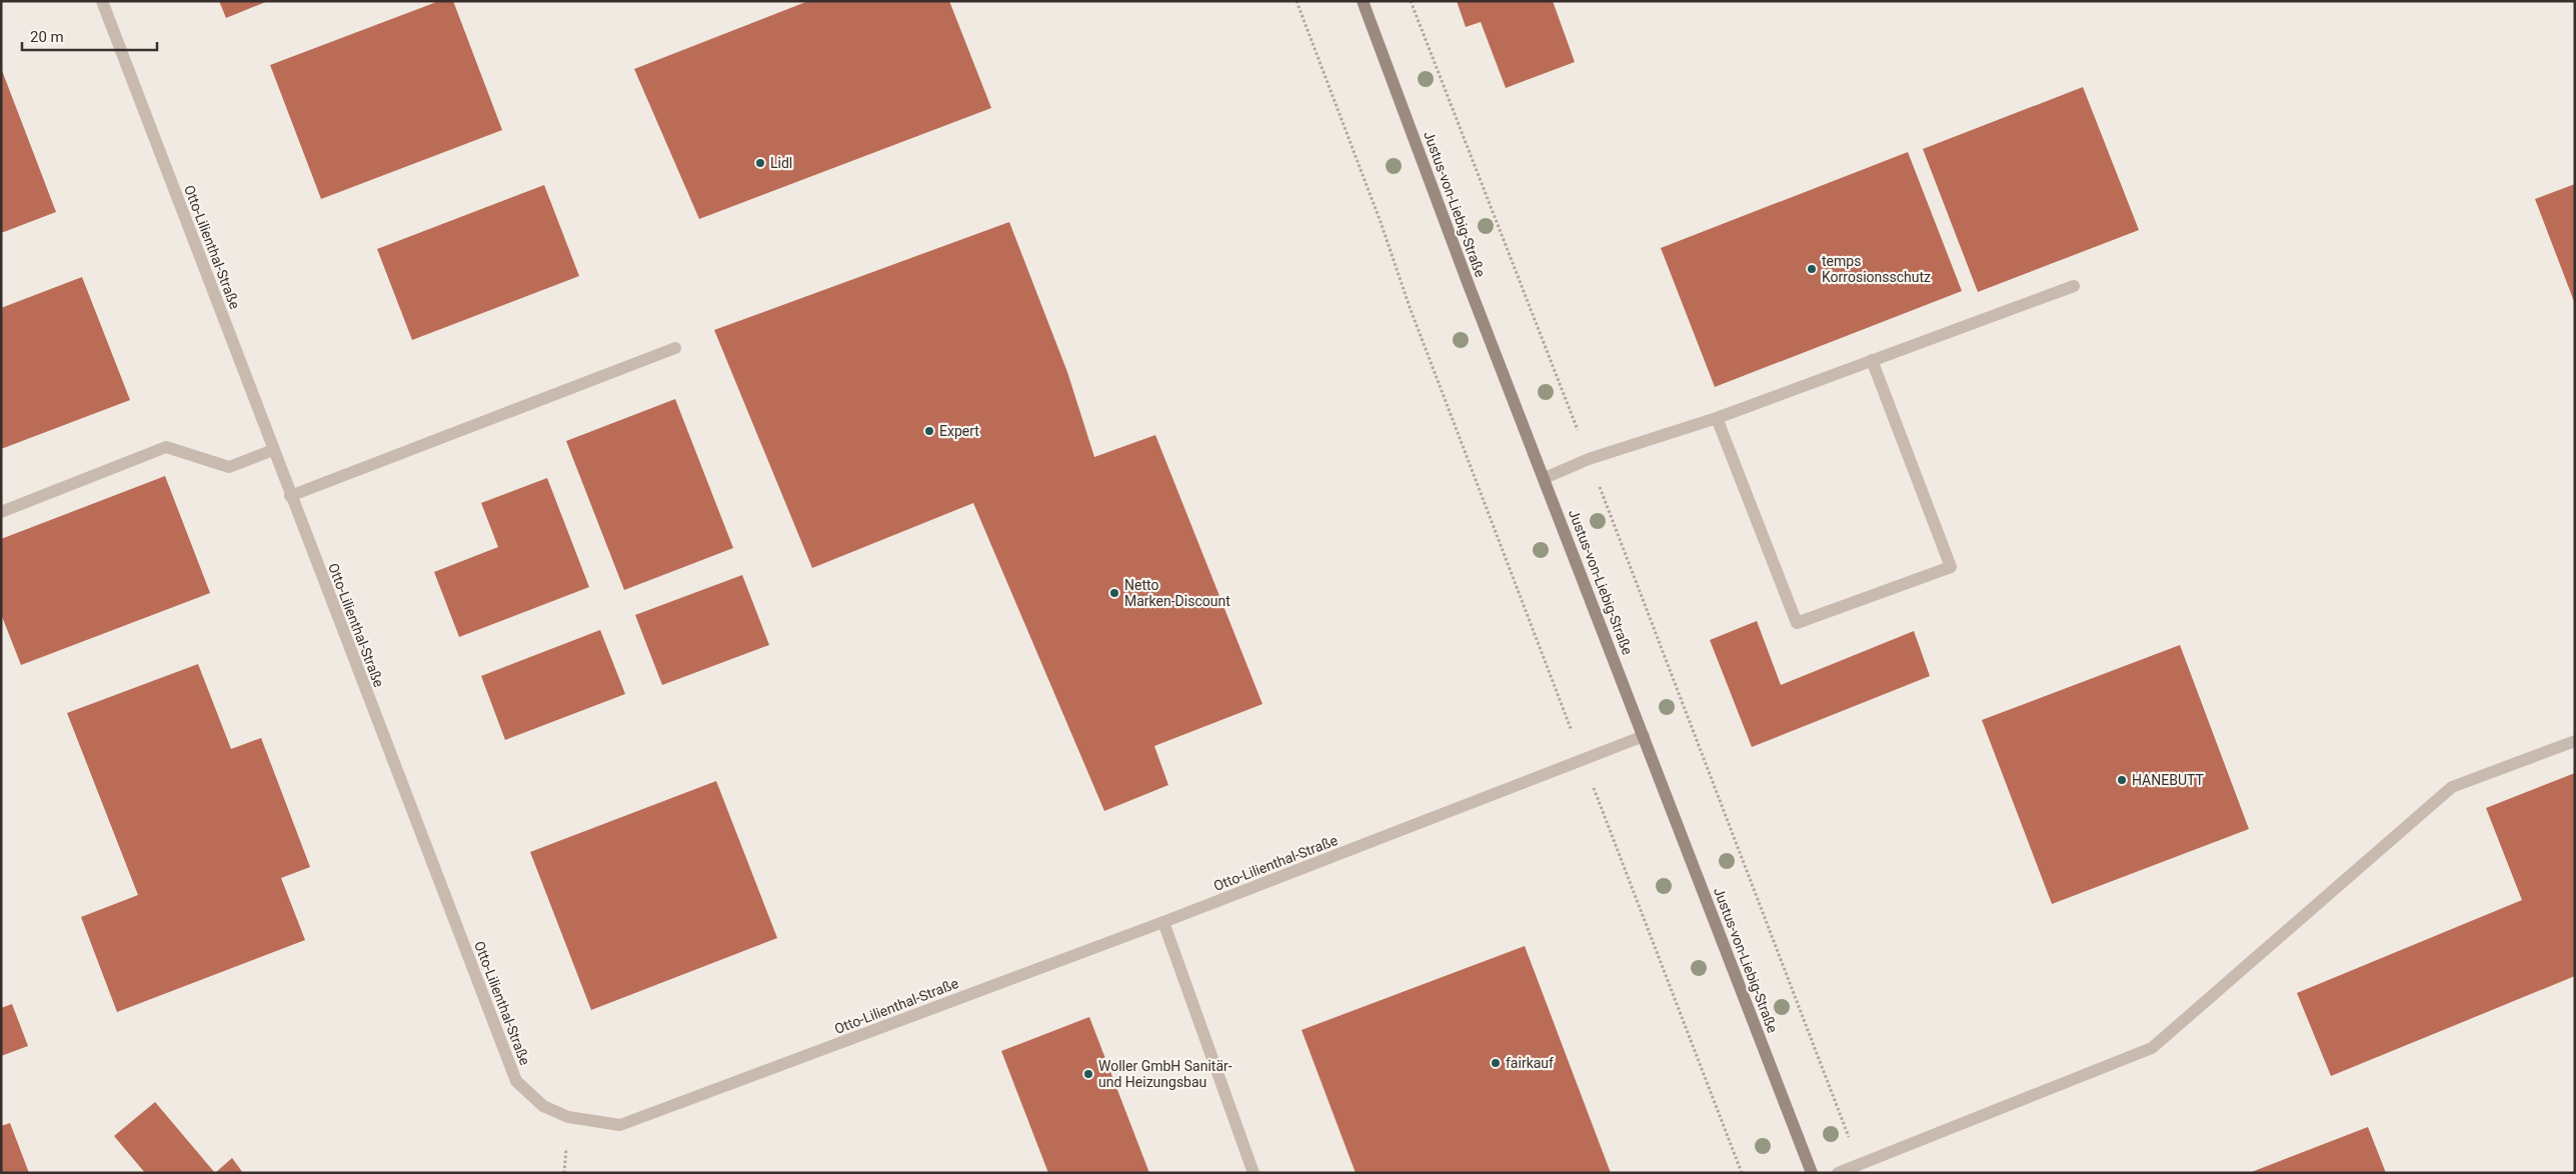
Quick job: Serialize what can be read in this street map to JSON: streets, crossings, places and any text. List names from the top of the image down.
{
  "streets": {
    "main road": ["Justus-von-Liebig-Straße"],
    "street": ["Otto-Lilienthal-Straße"]
  },
  "crossings": [
    ["Justus-von-Liebig-Straße", "Otto-Lilienthal-Straße"]
  ],
  "places": [
    "Lidl",
    "temps Korrosionsschutz",
    "Expert",
    "Netto Marken-Discount",
    "HANEBUTT",
    "fairkauf",
    "Woller GmbH Sanitär- und Heizungsbau"
  ],
  "scale_bar": "20 m"
}
